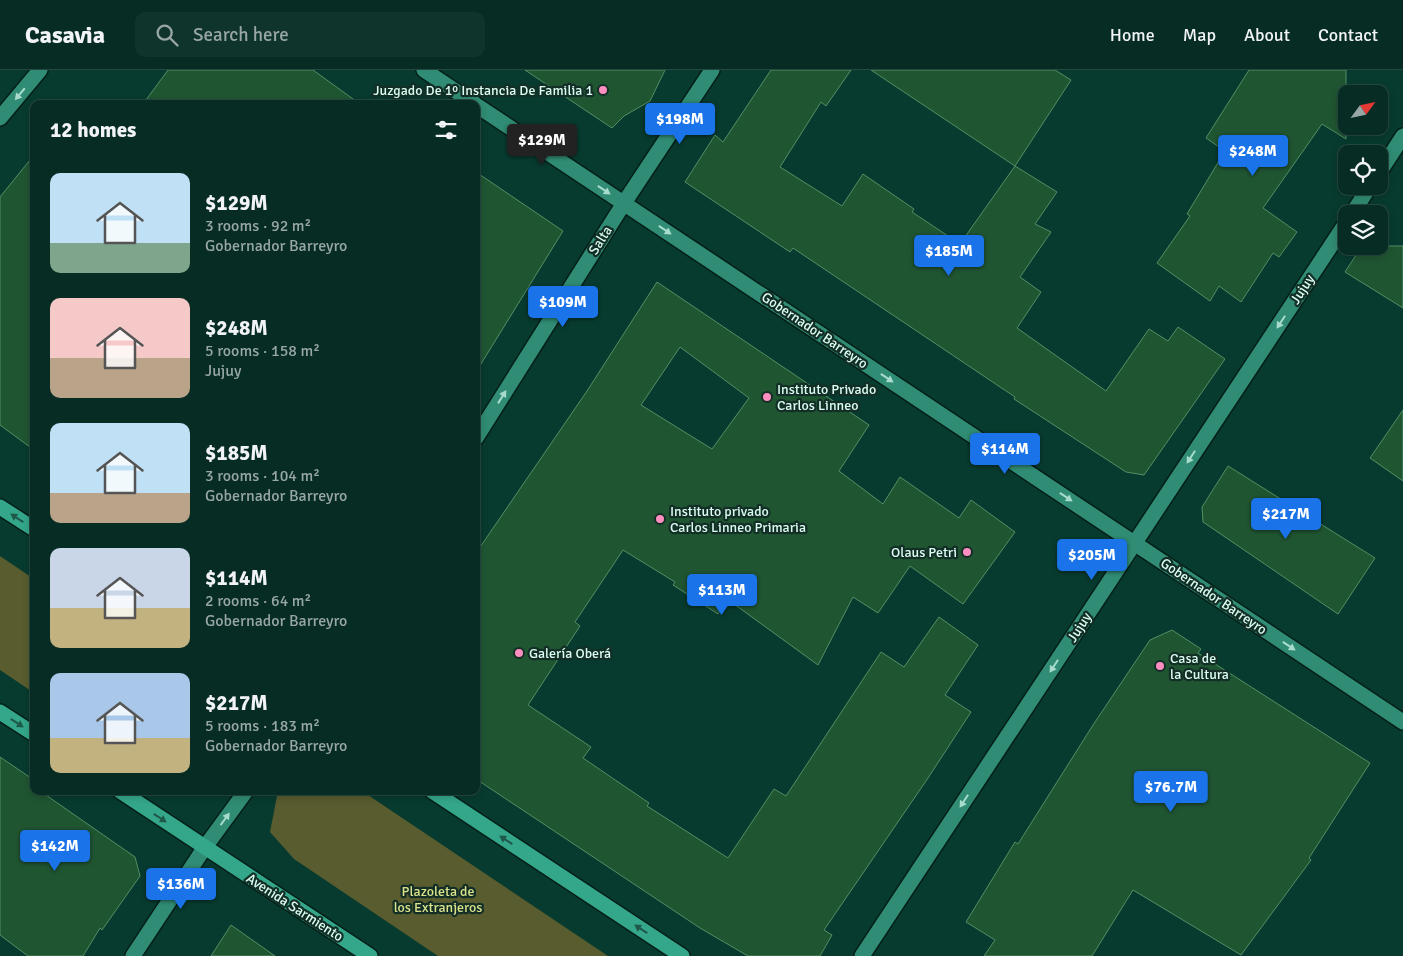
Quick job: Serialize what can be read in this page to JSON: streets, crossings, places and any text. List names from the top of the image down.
{
  "streets": {
    "main road": ["Avenida Sarmiento"],
    "street": ["Salta", "Jujuy", "Gobernador Barreyro"]
  },
  "crossings": [
    ["Salta", "Gobernador Barreyro"],
    ["Jujuy", "Gobernador Barreyro"]
  ],
  "one_way": ["Salta", "Jujuy", "Gobernador Barreyro"],
  "parks": ["Plazoleta de los Extranjeros"],
  "places": [
    "Juzgado De 1º Instancia De Familia 1",
    "Instituto Privado Carlos Linneo",
    "Instituto privado Carlos Linneo Primaria",
    "Olaus Petri",
    "Galería Oberá",
    "Casa de la Cultura"
  ],
  "north": "top right",
  "page": {
    "header": "Casavia",
    "search": "Search here",
    "nav": [
      "Home",
      "Map",
      "About",
      "Contact"
    ],
    "heading": "12 homes",
    "price": [
      "$198M",
      "$129M",
      "$248M",
      "$185M",
      "$109M",
      "$114M",
      "$217M",
      "$205M",
      "$113M",
      "$76.7M",
      "$142M",
      "$136M"
    ],
    "list": [
      {
        "name": "$129M",
        "note": "3 rooms · 92 m² · Gobernador Barreyro"
      },
      {
        "name": "$248M",
        "note": "5 rooms · 158 m² · Jujuy"
      },
      {
        "name": "$185M",
        "note": "3 rooms · 104 m² · Gobernador Barreyro"
      },
      {
        "name": "$114M",
        "note": "2 rooms · 64 m² · Gobernador Barreyro"
      },
      {
        "name": "$217M",
        "note": "5 rooms · 183 m² · Gobernador Barreyro"
      }
    ]
  }
}
